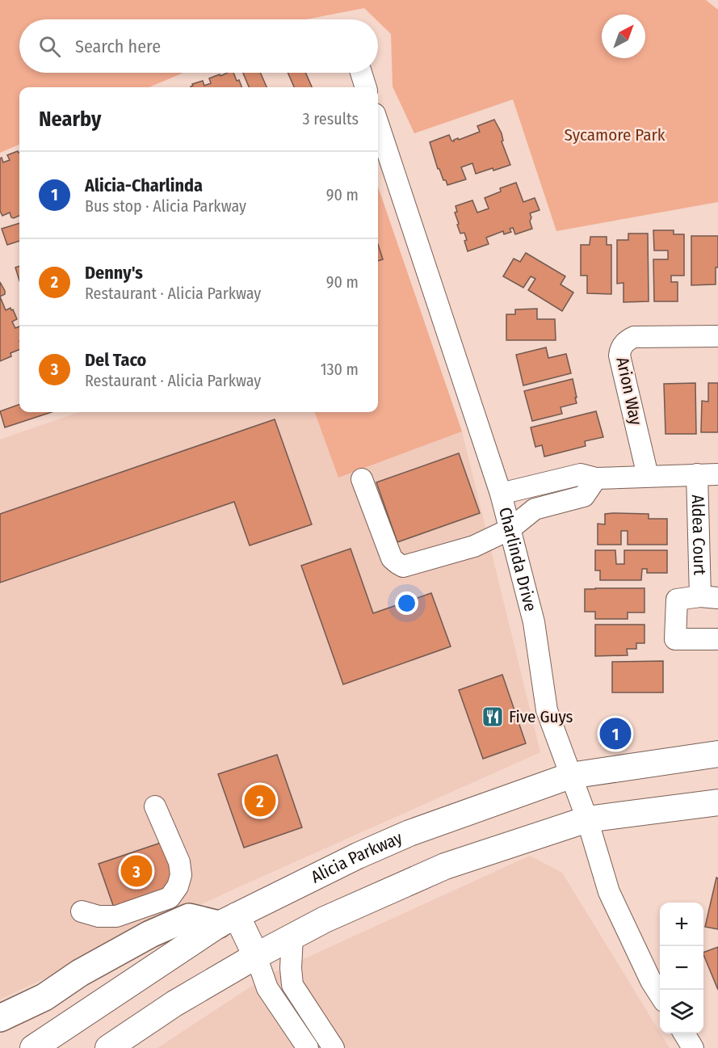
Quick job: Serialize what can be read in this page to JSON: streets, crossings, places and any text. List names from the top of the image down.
{
  "streets": {
    "main road": ["Alicia Parkway"],
    "street": ["Arion Way", "Aldea Court", "Charlinda Drive"]
  },
  "crossings": [
    ["Charlinda Drive", "Alicia Parkway"]
  ],
  "parks": ["Sycamore Park"],
  "places": {
    "restaurant": ["Five Guys"]
  },
  "north": "top right",
  "page": {
    "search": "Search here",
    "heading": ["Nearby", "3 results"],
    "list": [
      {
        "mark": "1",
        "name": "Alicia-Charlinda",
        "note": "Bus stop · Alicia Parkway",
        "value": "90 m"
      },
      {
        "mark": "2",
        "name": "Denny's",
        "note": "Restaurant · Alicia Parkway",
        "value": "90 m"
      },
      {
        "mark": "3",
        "name": "Del Taco",
        "note": "Restaurant · Alicia Parkway",
        "value": "130 m"
      }
    ],
    "pins": ["1", "2", "3"],
    "map_buttons": ["+", "−"]
  }
}
